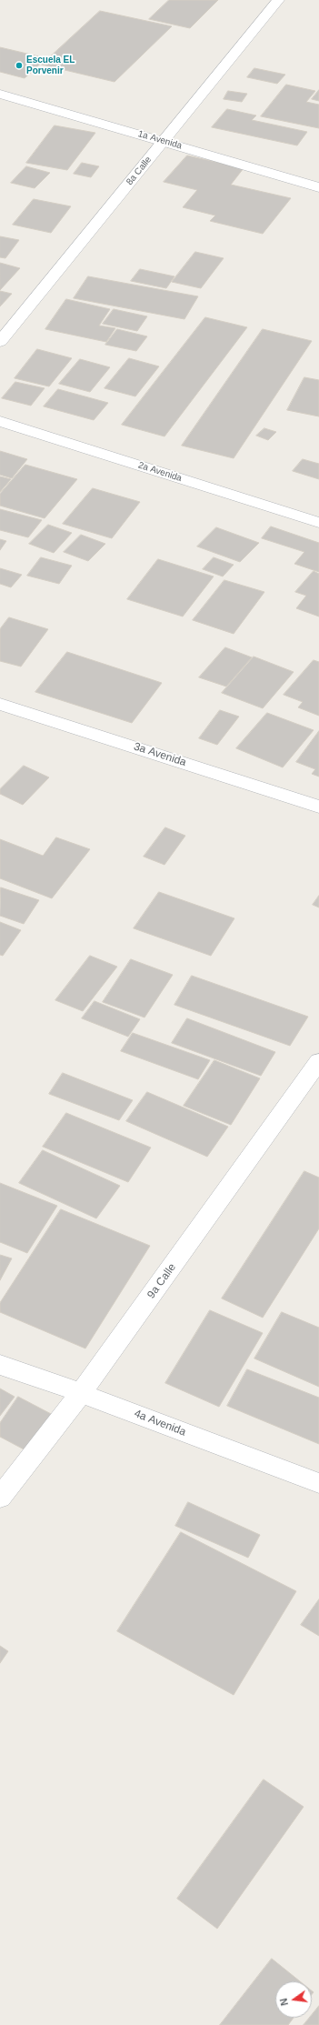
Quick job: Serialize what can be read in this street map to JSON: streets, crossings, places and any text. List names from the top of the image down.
{
  "streets": {
    "street": [
      "1a Avenida",
      "8a Calle",
      "2a Avenida",
      "3a Avenida",
      "9a Calle",
      "4a Avenida"
    ]
  },
  "crossings": [
    ["1a Avenida", "8a Calle"],
    ["9a Calle", "4a Avenida"]
  ],
  "places": ["Escuela EL Porvenir"],
  "north": "left"
}
